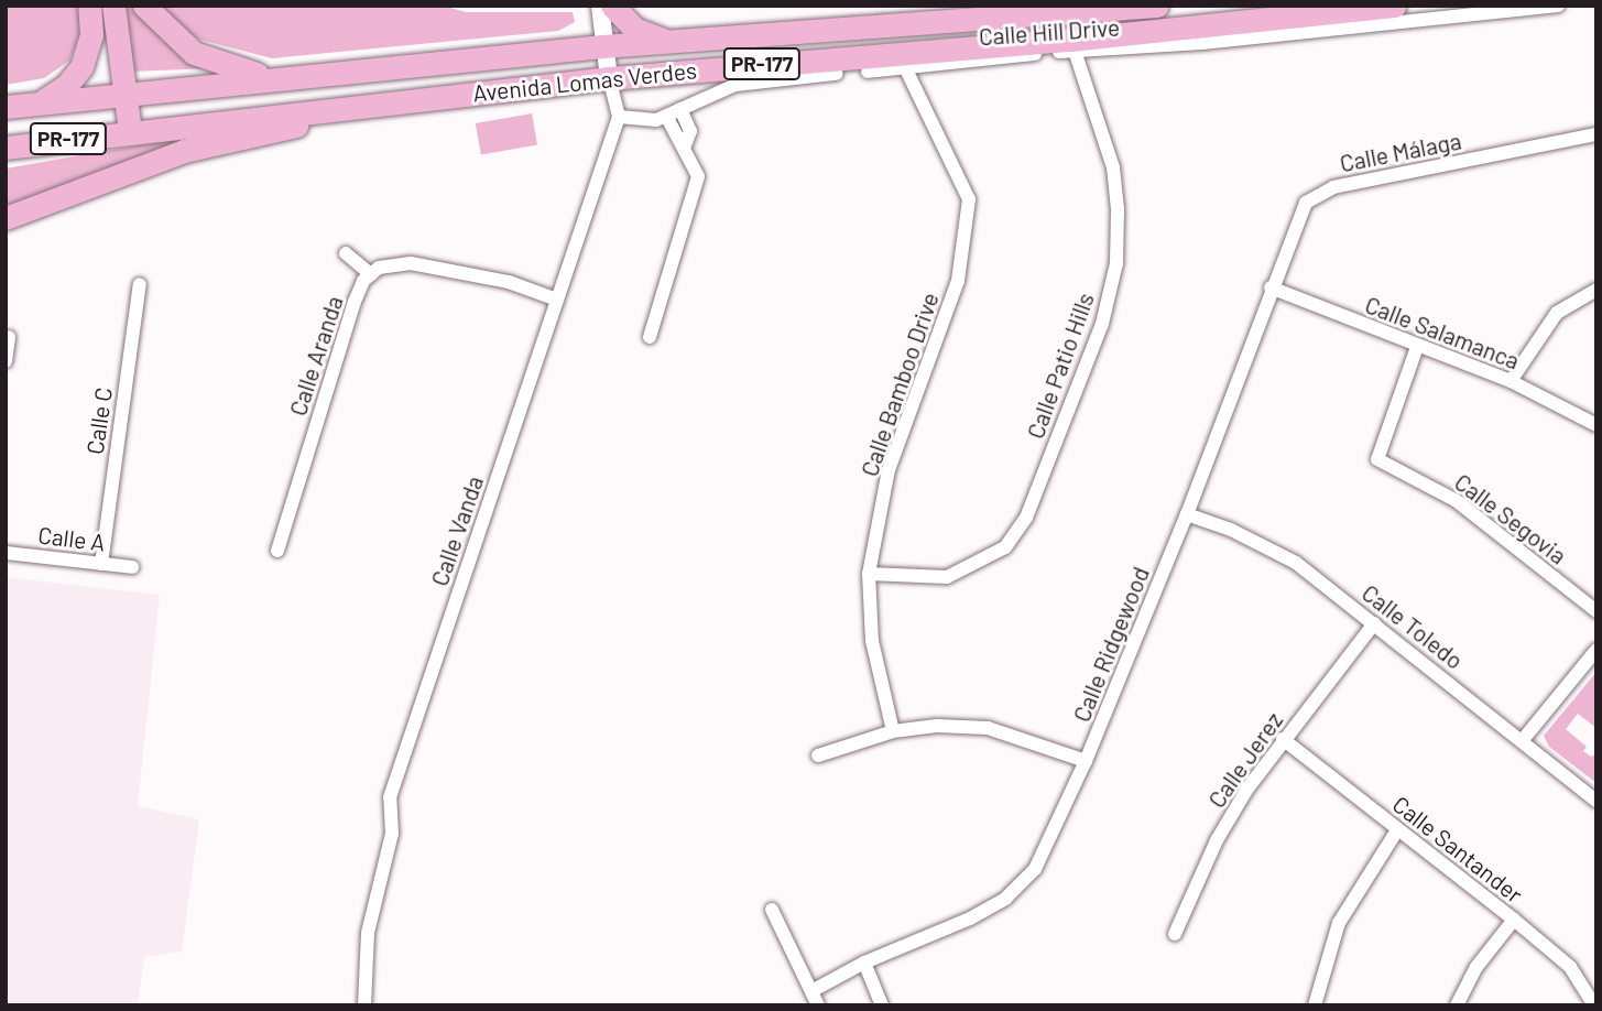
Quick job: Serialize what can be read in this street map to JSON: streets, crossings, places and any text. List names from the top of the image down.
{
  "streets": {
    "highway": ["PR-177", "Avenida Lomas Verdes"],
    "street": [
      "Calle Hill Drive",
      "Calle Málaga",
      "Calle Salamanca",
      "Calle Aranda",
      "Calle Patio Hills",
      "Calle Bamboo Drive",
      "Calle C",
      "Calle Segovia",
      "Calle Vanda",
      "Calle A",
      "Calle Toledo",
      "Calle Ridgewood",
      "Calle Jerez",
      "Calle Santander"
    ]
  },
  "crossings": [
    ["Calle Hill Drive", "Calle Patio Hills"],
    ["Calle Hill Drive", "Calle Bamboo Drive"],
    ["Calle Málaga", "Calle Salamanca"],
    ["Calle Málaga", "Calle Ridgewood"],
    ["Calle Salamanca", "Calle Segovia"],
    ["Calle Salamanca", "Calle Ridgewood"],
    ["Calle Aranda", "Calle Vanda"],
    ["Calle Patio Hills", "Calle Bamboo Drive"],
    ["Calle C", "Calle A"],
    ["Calle Toledo", "Calle Ridgewood"],
    ["Calle Toledo", "Calle Jerez"],
    ["Calle Jerez", "Calle Santander"]
  ]
}
